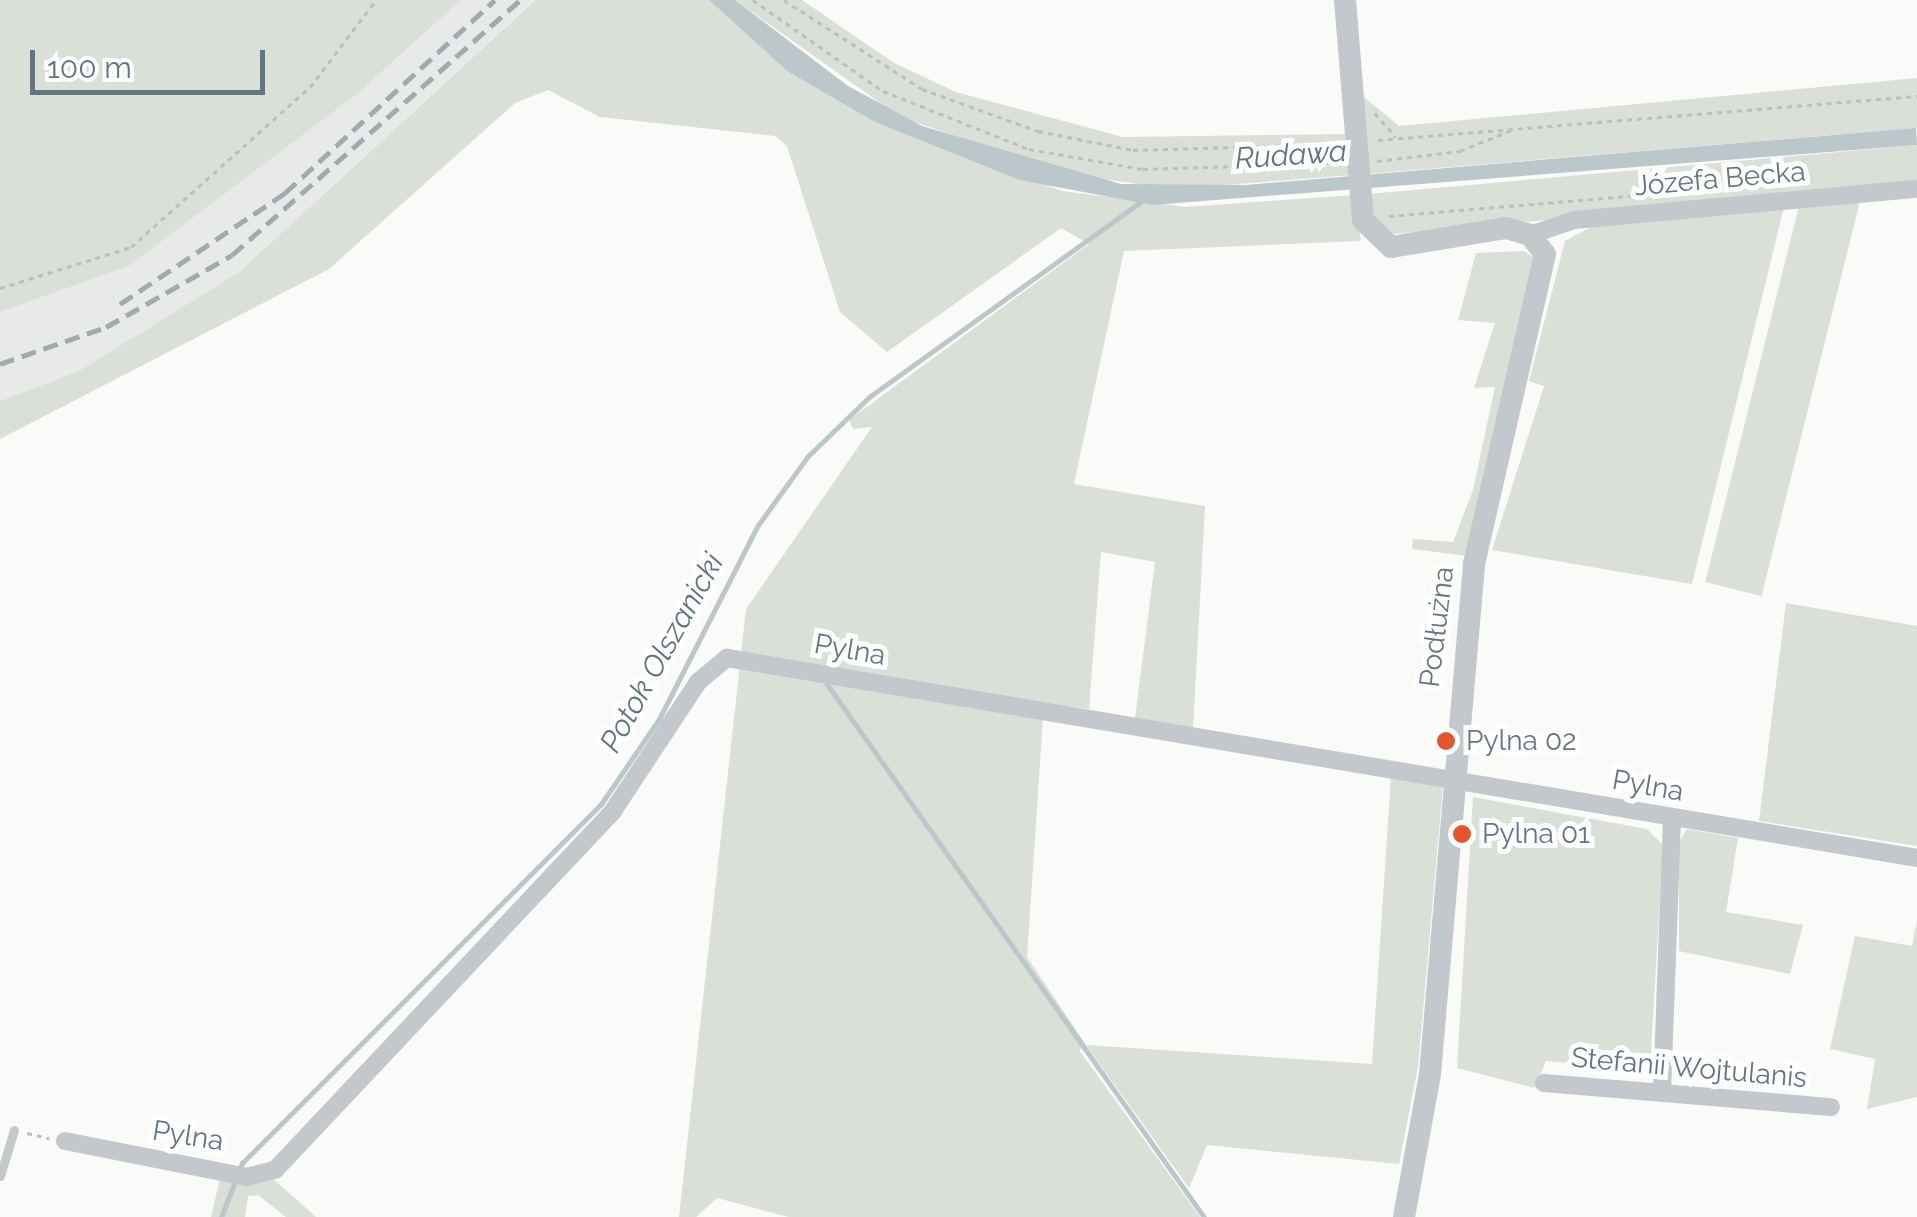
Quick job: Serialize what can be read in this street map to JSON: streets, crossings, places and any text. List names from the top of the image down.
{
  "streets": {
    "street": [
      "Józefa Becka",
      "Podłużna",
      "Pylna",
      "Stefanii Wojtulanis"
    ]
  },
  "crossings": [
    ["Józefa Becka", "Podłużna"],
    ["Podłużna", "Pylna"]
  ],
  "water": ["Rudawa", "Potok Olszanicki"],
  "places": ["Pylna 02", "Pylna 01"],
  "scale_bar": "100 m"
}
